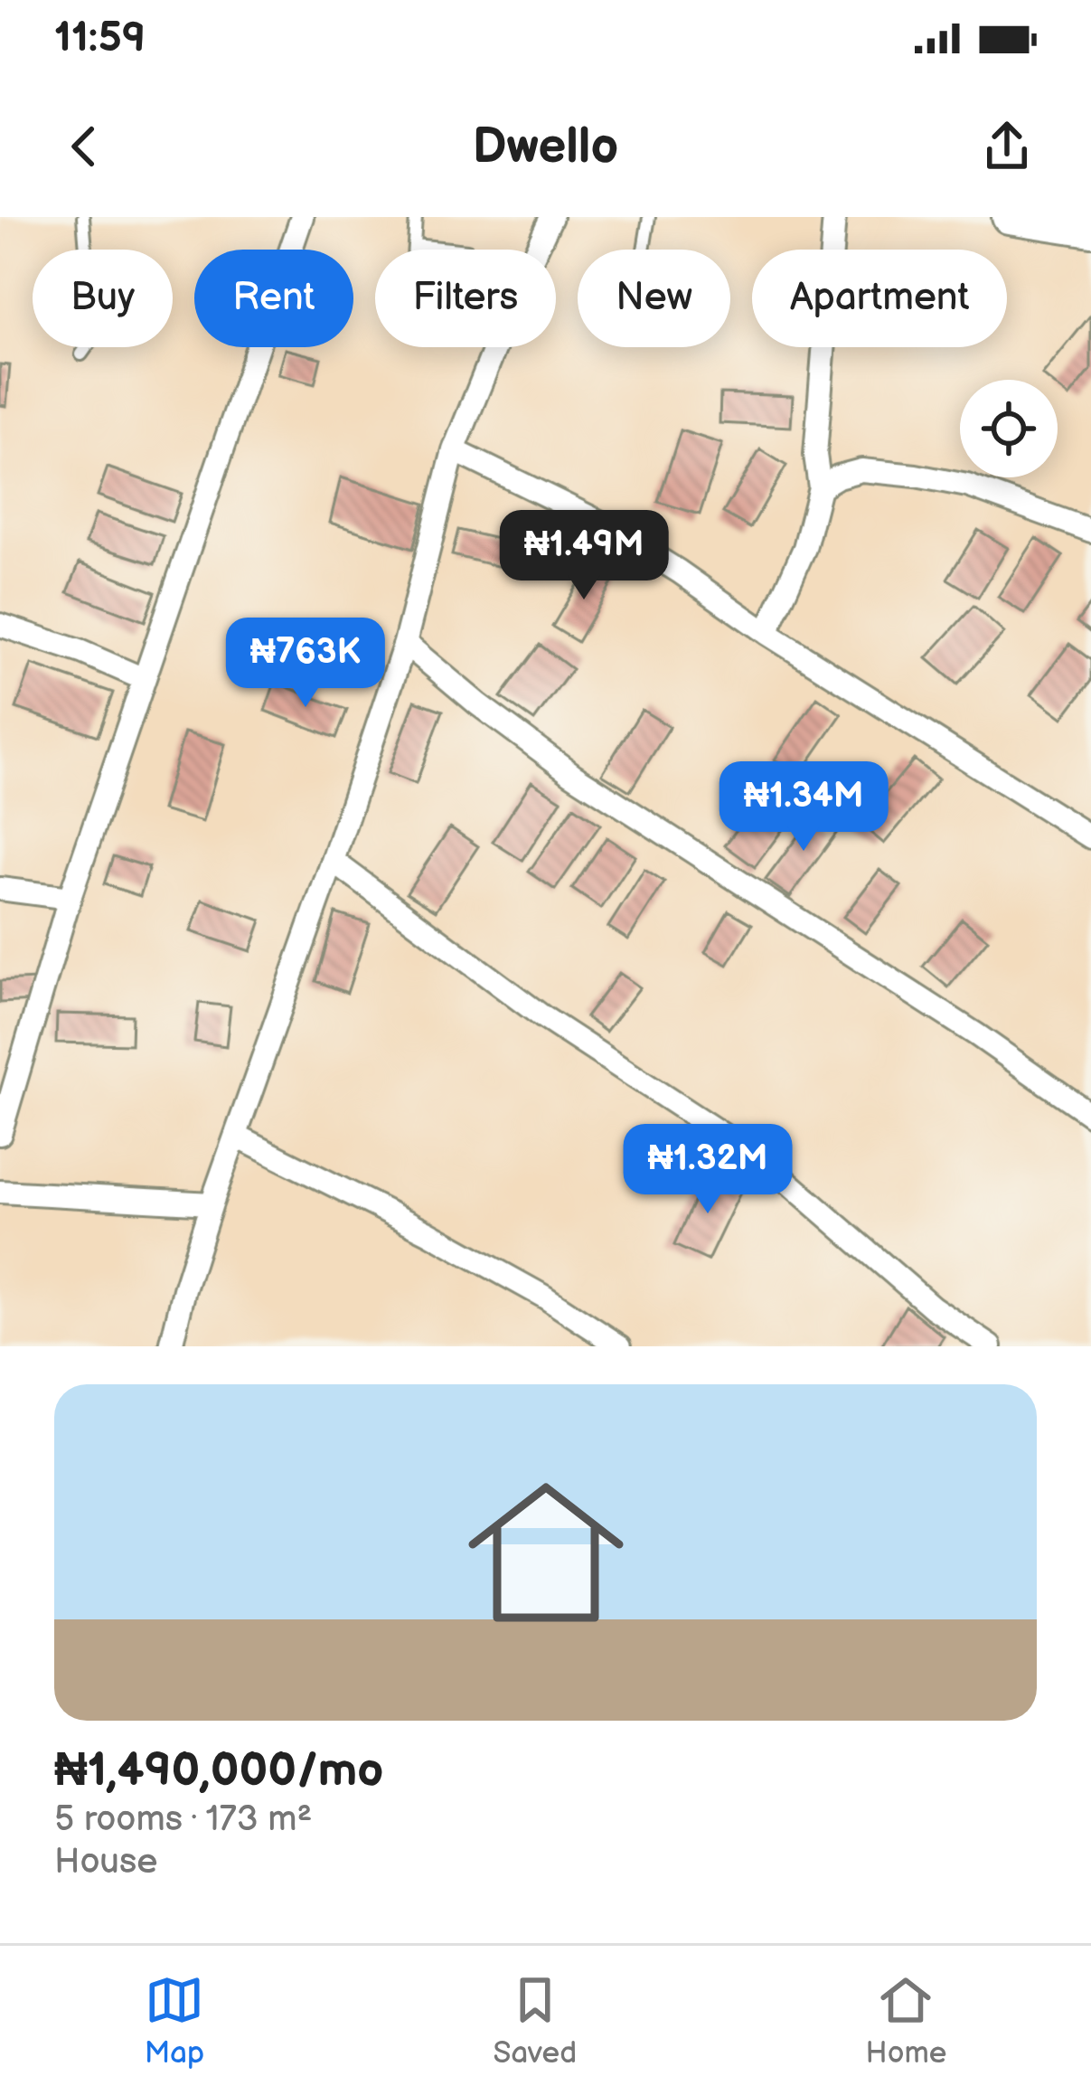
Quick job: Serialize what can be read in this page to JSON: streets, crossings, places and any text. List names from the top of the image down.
{
  "page": {
    "status": "11:59",
    "header": "Dwello",
    "chip": [
      "Buy",
      "Rent",
      "Filters",
      "New",
      "Apartment"
    ],
    "price": [
      "₦1.49M",
      "₦763K",
      "₦1.34M",
      "₦1.32M"
    ],
    "list": [
      {
        "name": "₦1,490,000/mo",
        "note": "5 rooms · 173 m² · House"
      }
    ],
    "tabs": ["Map", "Saved", "Home"]
  }
}
